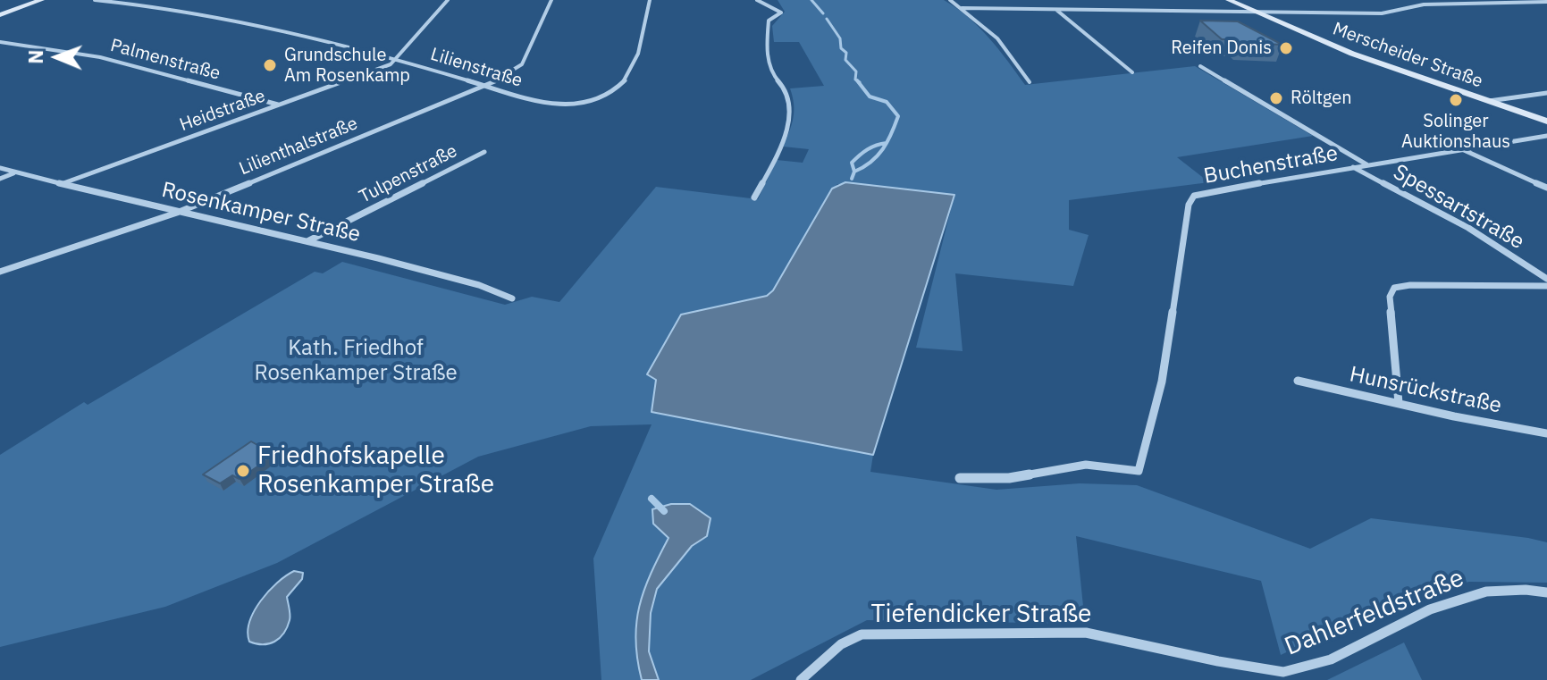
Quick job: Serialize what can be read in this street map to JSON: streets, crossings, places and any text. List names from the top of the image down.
{
  "streets": {
    "main road": ["Merscheider Straße"],
    "street": [
      "Palmenstraße",
      "Lilienstraße",
      "Heidstraße",
      "Lilienthalstraße",
      "Buchenstraße",
      "Tulpenstraße",
      "Spessartstraße",
      "Rosenkamper Straße",
      "Hunsrückstraße",
      "Dahlerfeldstraße",
      "Tiefendicker Straße"
    ]
  },
  "crossings": [
    ["Palmenstraße", "Heidstraße"],
    ["Lilienstraße", "Heidstraße"],
    ["Lilienstraße", "Lilienthalstraße"],
    ["Heidstraße", "Rosenkamper Straße"],
    ["Lilienthalstraße", "Rosenkamper Straße"],
    ["Buchenstraße", "Spessartstraße"],
    ["Tulpenstraße", "Rosenkamper Straße"],
    ["Dahlerfeldstraße", "Tiefendicker Straße"]
  ],
  "parks": ["Kath. Friedhof Rosenkamper Straße"],
  "places": [
    "Reifen Donis",
    "Grundschule Am Rosenkamp",
    "Röltgen",
    "Solinger Auktionshaus",
    "Friedhofskapelle Rosenkamper Straße"
  ],
  "north": "left"
}
